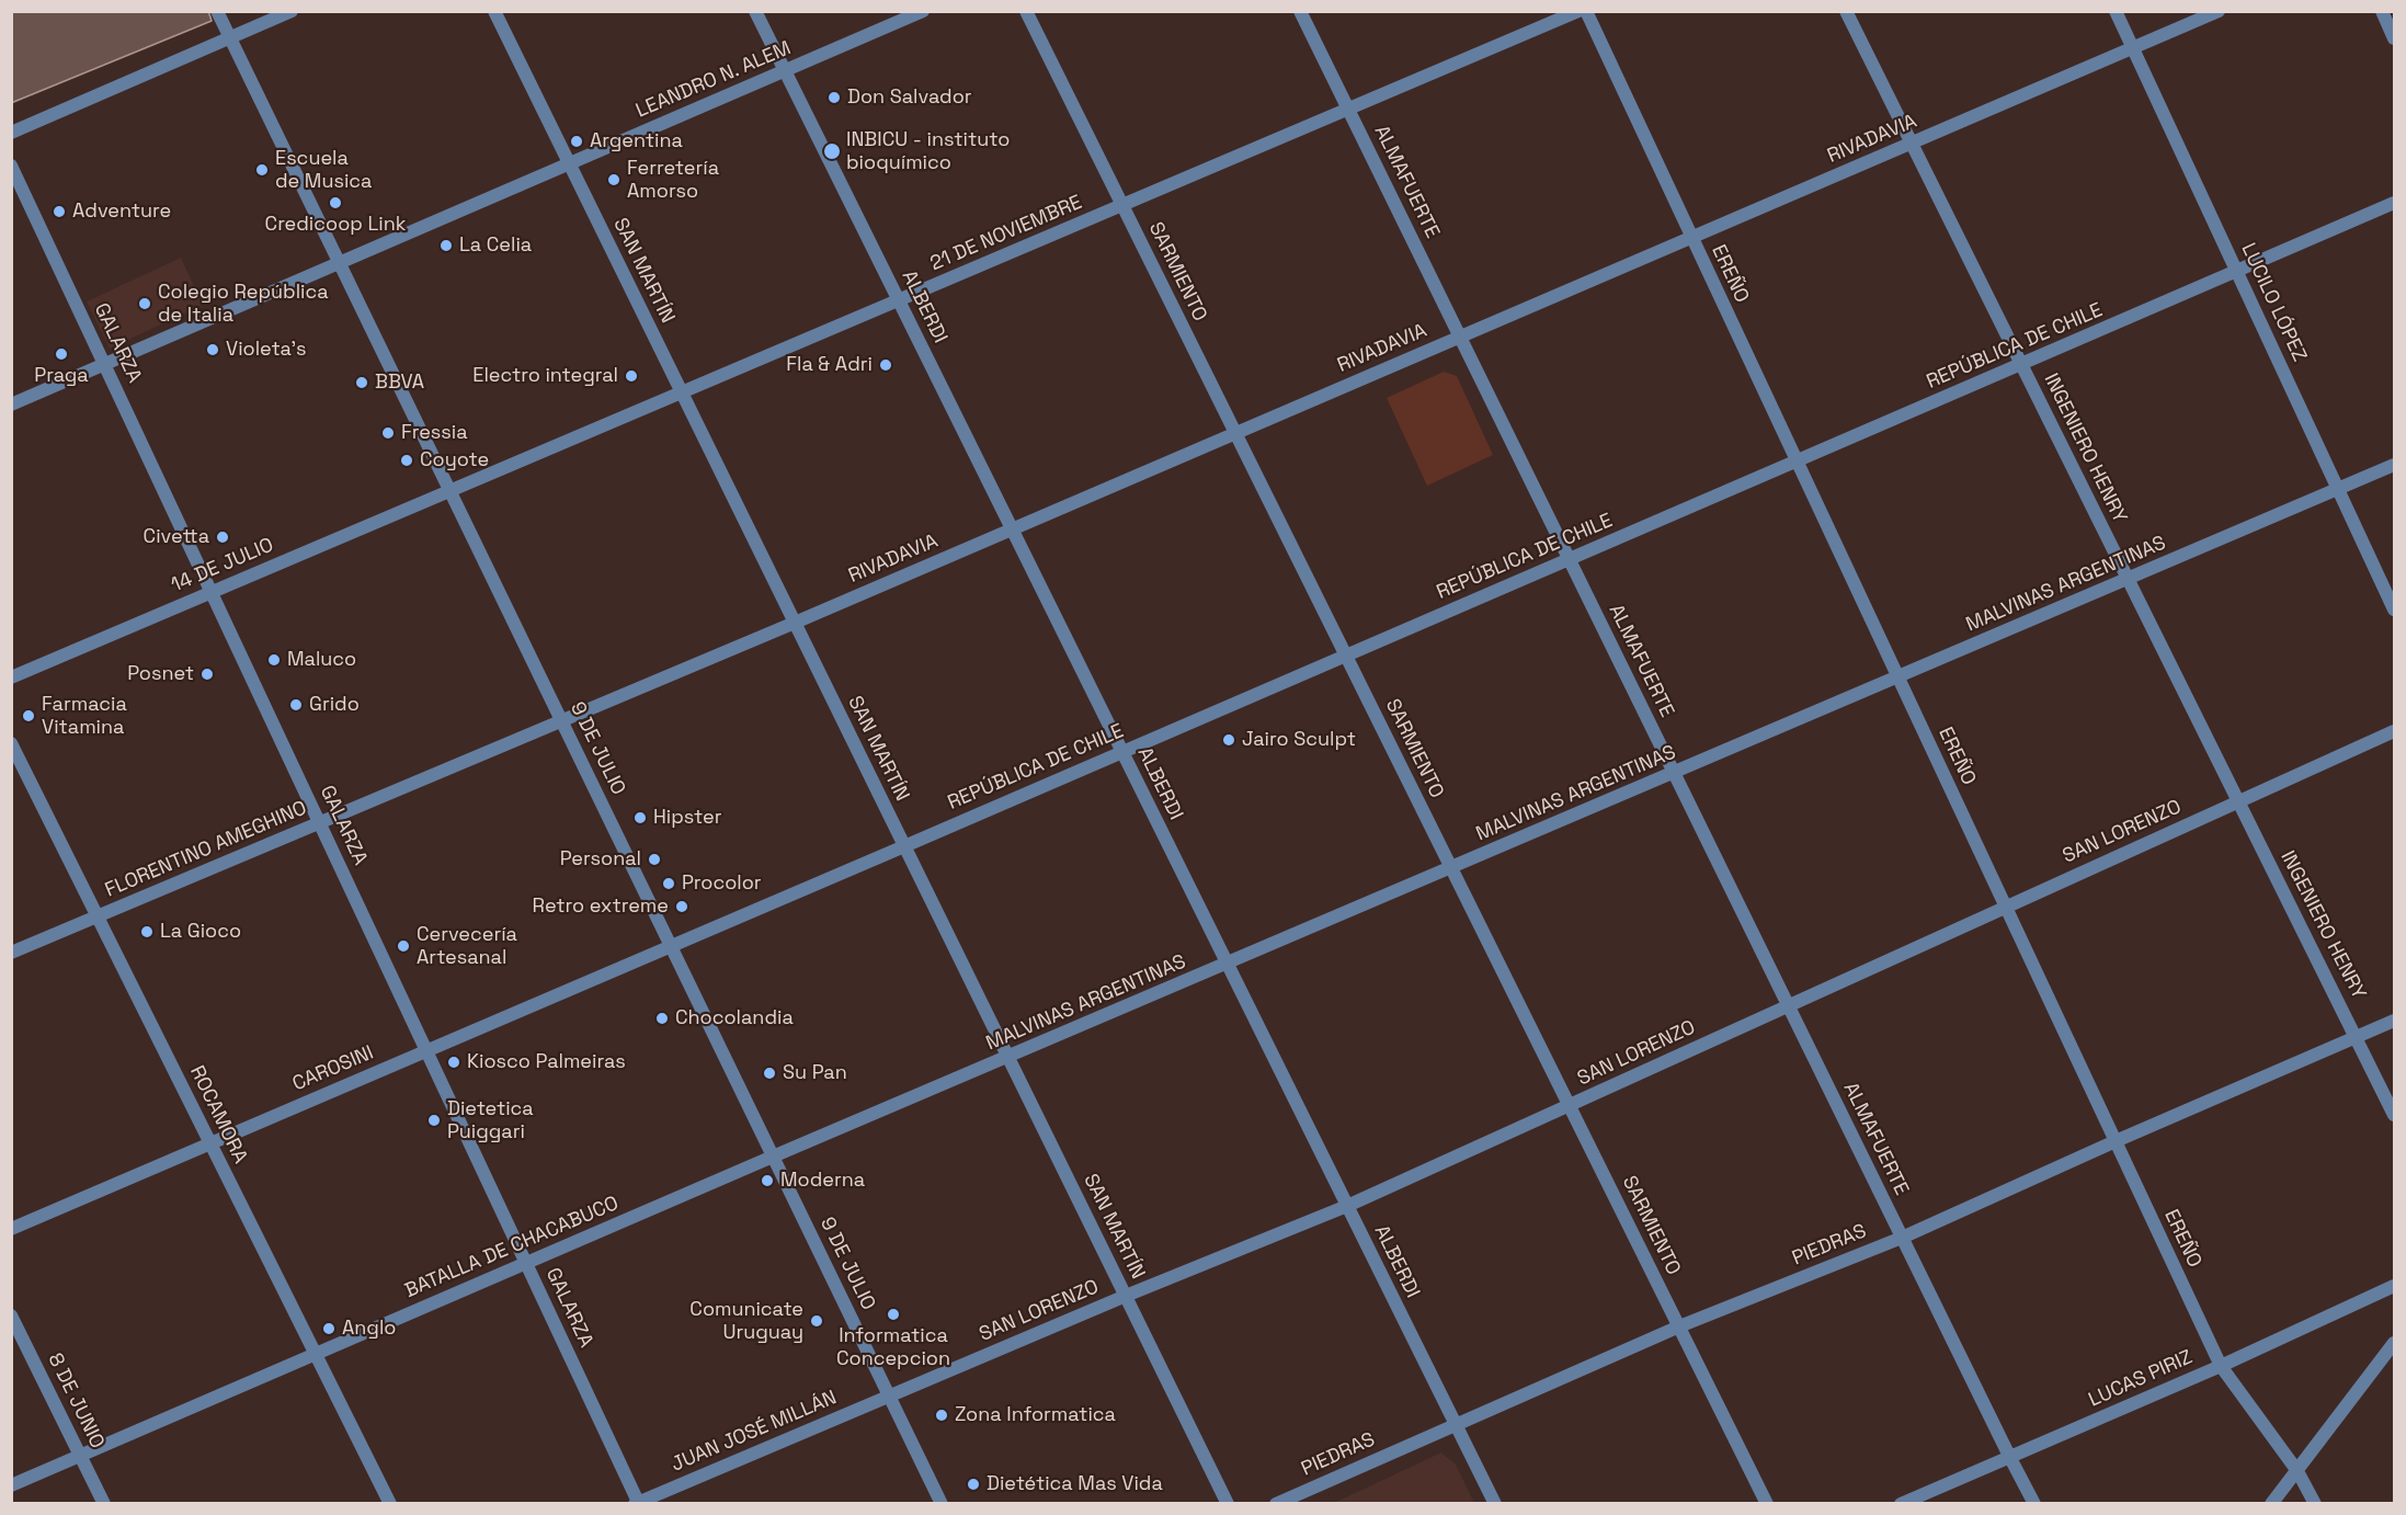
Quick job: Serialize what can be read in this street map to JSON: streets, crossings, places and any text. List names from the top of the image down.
{
  "streets": {
    "street": [
      "LEANDRO N. ALEM",
      "RIVADAVIA",
      "ALMAFUERTE",
      "21 DE NOVIEMBRE",
      "SAN MARTÍN",
      "SARMIENTO",
      "EREÑO",
      "LUCILO LÓPEZ",
      "ALBERDI",
      "GALARZA",
      "REPÚBLICA DE CHILE",
      "INGENIERO HENRY",
      "14 DE JULIO",
      "MALVINAS ARGENTINAS",
      "9 DE JULIO",
      "SAN LORENZO",
      "FLORENTINO AMEGHINO",
      "CAROSINI",
      "ROCAMORA",
      "PIEDRAS",
      "BATALLA DE CHACABUCO",
      "LUCAS PIRIZ",
      "8 DE JUNIO",
      "JUAN JOSÉ MILLÁN"
    ]
  },
  "crossings": [
    ["LEANDRO N. ALEM", "SAN MARTÍN"],
    ["LEANDRO N. ALEM", "ALBERDI"],
    ["LEANDRO N. ALEM", "GALARZA"],
    ["LEANDRO N. ALEM", "9 DE JULIO"],
    ["RIVADAVIA", "ALMAFUERTE"],
    ["RIVADAVIA", "SAN MARTÍN"],
    ["RIVADAVIA", "SARMIENTO"],
    ["RIVADAVIA", "EREÑO"],
    ["RIVADAVIA", "LUCILO LÓPEZ"],
    ["RIVADAVIA", "ALBERDI"],
    ["RIVADAVIA", "INGENIERO HENRY"],
    ["RIVADAVIA", "9 DE JULIO"],
    ["RIVADAVIA", "FLORENTINO AMEGHINO"],
    ["ALMAFUERTE", "21 DE NOVIEMBRE"],
    ["ALMAFUERTE", "REPÚBLICA DE CHILE"],
    ["ALMAFUERTE", "MALVINAS ARGENTINAS"],
    ["ALMAFUERTE", "SAN LORENZO"],
    ["ALMAFUERTE", "PIEDRAS"],
    ["ALMAFUERTE", "LUCAS PIRIZ"],
    ["21 DE NOVIEMBRE", "SAN MARTÍN"],
    ["21 DE NOVIEMBRE", "SARMIENTO"],
    ["21 DE NOVIEMBRE", "ALBERDI"],
    ["21 DE NOVIEMBRE", "14 DE JULIO"],
    ["21 DE NOVIEMBRE", "9 DE JULIO"],
    ["SAN MARTÍN", "REPÚBLICA DE CHILE"],
    ["SAN MARTÍN", "MALVINAS ARGENTINAS"],
    ["SAN MARTÍN", "SAN LORENZO"],
    ["SARMIENTO", "REPÚBLICA DE CHILE"],
    ["SARMIENTO", "MALVINAS ARGENTINAS"],
    ["SARMIENTO", "SAN LORENZO"],
    ["SARMIENTO", "PIEDRAS"],
    ["EREÑO", "REPÚBLICA DE CHILE"],
    ["EREÑO", "MALVINAS ARGENTINAS"],
    ["EREÑO", "SAN LORENZO"],
    ["EREÑO", "PIEDRAS"],
    ["EREÑO", "LUCAS PIRIZ"],
    ["LUCILO LÓPEZ", "REPÚBLICA DE CHILE"],
    ["LUCILO LÓPEZ", "MALVINAS ARGENTINAS"],
    ["ALBERDI", "REPÚBLICA DE CHILE"],
    ["ALBERDI", "MALVINAS ARGENTINAS"],
    ["ALBERDI", "SAN LORENZO"],
    ["ALBERDI", "PIEDRAS"],
    ["GALARZA", "14 DE JULIO"],
    ["GALARZA", "FLORENTINO AMEGHINO"],
    ["GALARZA", "CAROSINI"],
    ["GALARZA", "BATALLA DE CHACABUCO"],
    ["GALARZA", "JUAN JOSÉ MILLÁN"],
    ["REPÚBLICA DE CHILE", "INGENIERO HENRY"],
    ["REPÚBLICA DE CHILE", "9 DE JULIO"],
    ["REPÚBLICA DE CHILE", "CAROSINI"],
    ["INGENIERO HENRY", "MALVINAS ARGENTINAS"],
    ["INGENIERO HENRY", "SAN LORENZO"],
    ["INGENIERO HENRY", "PIEDRAS"],
    ["14 DE JULIO", "9 DE JULIO"],
    ["MALVINAS ARGENTINAS", "9 DE JULIO"],
    ["MALVINAS ARGENTINAS", "BATALLA DE CHACABUCO"],
    ["9 DE JULIO", "SAN LORENZO"],
    ["9 DE JULIO", "FLORENTINO AMEGHINO"],
    ["9 DE JULIO", "CAROSINI"],
    ["9 DE JULIO", "BATALLA DE CHACABUCO"],
    ["9 DE JULIO", "JUAN JOSÉ MILLÁN"],
    ["SAN LORENZO", "JUAN JOSÉ MILLÁN"],
    ["FLORENTINO AMEGHINO", "ROCAMORA"],
    ["CAROSINI", "ROCAMORA"],
    ["ROCAMORA", "BATALLA DE CHACABUCO"],
    ["BATALLA DE CHACABUCO", "8 DE JUNIO"]
  ],
  "places": [
    "Don Salvador",
    "Argentina",
    "INBICU - instituto bioquímico",
    "Escuela de Musica",
    "Ferretería Amorso",
    "Credicoop Link",
    "Adventure",
    "La Celia",
    "Colegio República de Italia",
    "Violeta's",
    "Praga",
    "Fla & Adri",
    "Electro integral",
    "BBVA",
    "Fressia",
    "Coyote",
    "Civetta",
    "Maluco",
    "Posnet",
    "Grido",
    "Farmacia Vitamina",
    "Jairo Sculpt",
    "Hipster",
    "Personal",
    "Procolor",
    "Retro extreme",
    "La Gioco",
    "Cervecería Artesanal",
    "Chocolandia",
    "Kiosco Palmeiras",
    "Su Pan",
    "Dietetica Puiggari",
    "Moderna",
    "Informatica Concepcion",
    "Comunicate Uruguay",
    "Anglo",
    "Zona Informatica",
    "Dietética Mas Vida"
  ]
}
